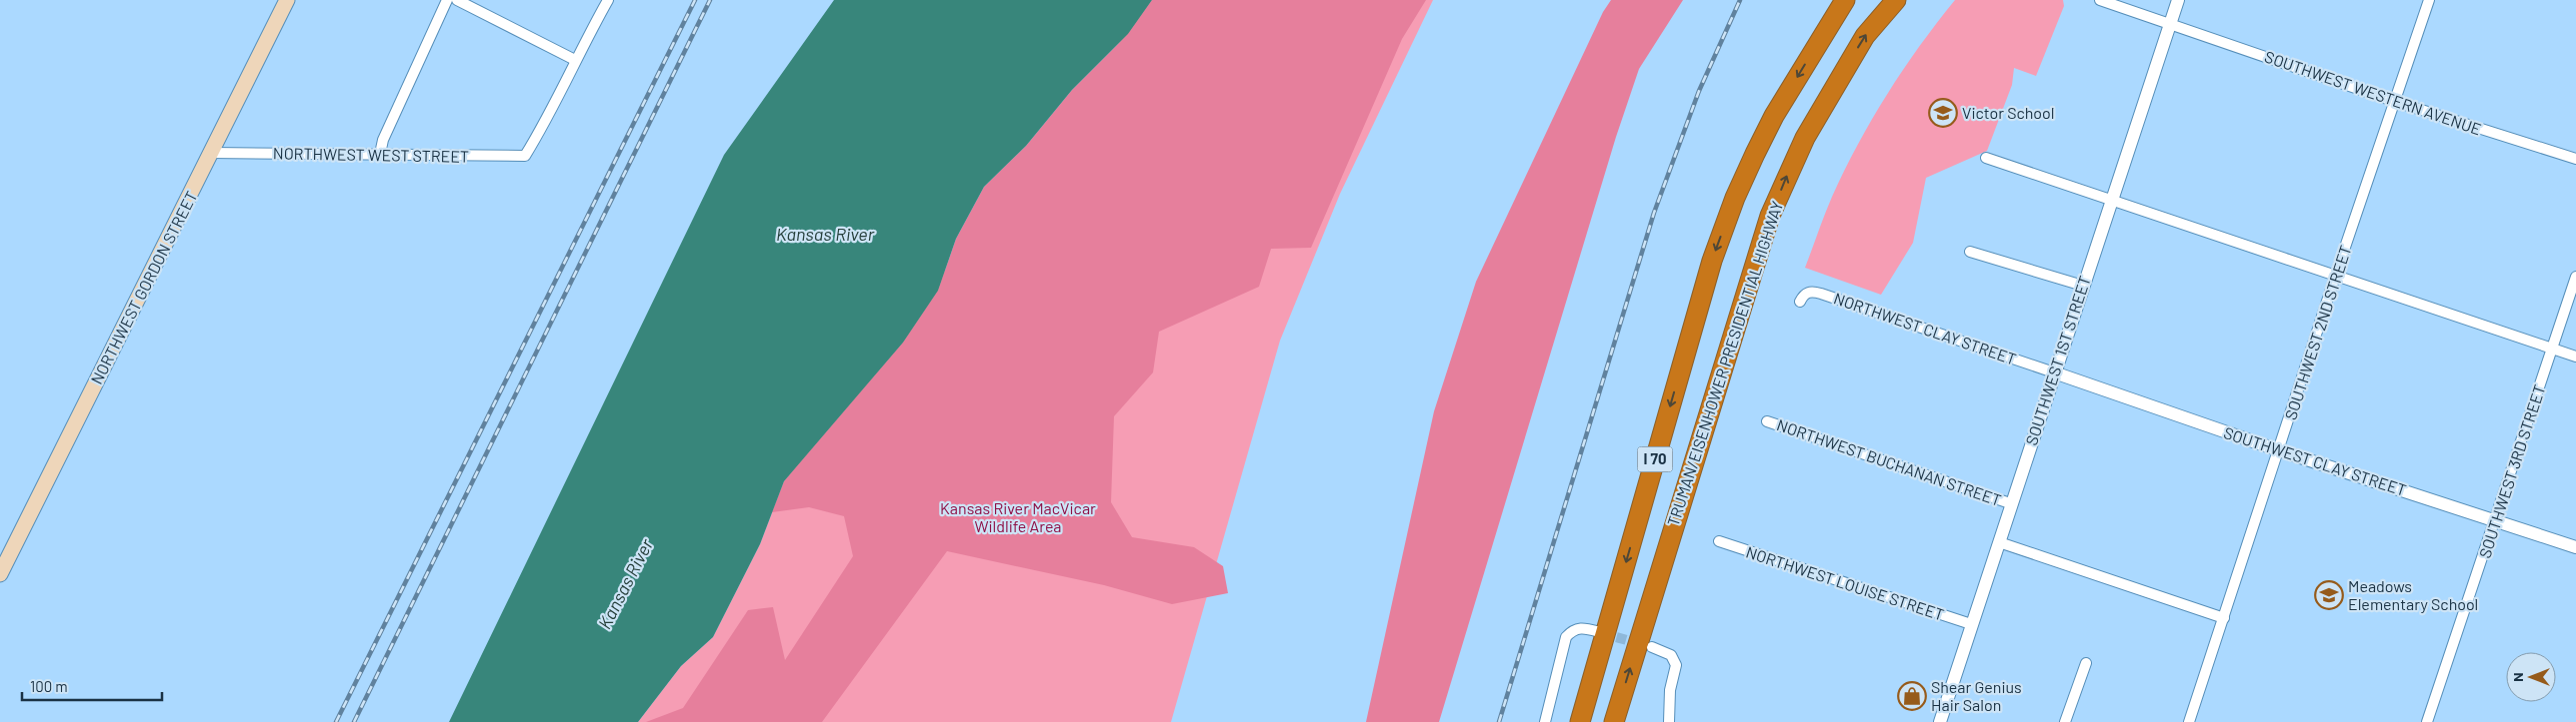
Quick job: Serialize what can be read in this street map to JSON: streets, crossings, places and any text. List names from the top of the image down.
{
  "streets": {
    "highway": ["TRUMAN/EISENHOWER PRESIDENTIAL HIGHWAY", "I 70"],
    "main road": ["NORTHWEST GORDON STREET"],
    "street": [
      "SOUTHWEST WESTERN AVENUE",
      "NORTHWEST WEST STREET",
      "NORTHWEST CLAY STREET",
      "SOUTHWEST 2ND STREET",
      "SOUTHWEST 1ST STREET",
      "SOUTHWEST CLAY STREET",
      "NORTHWEST BUCHANAN STREET",
      "SOUTHWEST 3RD STREET",
      "NORTHWEST LOUISE STREET"
    ]
  },
  "crossings": [
    ["SOUTHWEST WESTERN AVENUE", "SOUTHWEST 2ND STREET"],
    ["SOUTHWEST WESTERN AVENUE", "SOUTHWEST 1ST STREET"],
    ["NORTHWEST WEST STREET", "NORTHWEST GORDON STREET"],
    ["NORTHWEST CLAY STREET", "SOUTHWEST 1ST STREET"],
    ["NORTHWEST CLAY STREET", "SOUTHWEST CLAY STREET"],
    ["SOUTHWEST 2ND STREET", "SOUTHWEST CLAY STREET"],
    ["SOUTHWEST 1ST STREET", "SOUTHWEST CLAY STREET"],
    ["SOUTHWEST 1ST STREET", "NORTHWEST BUCHANAN STREET"],
    ["SOUTHWEST 1ST STREET", "NORTHWEST LOUISE STREET"],
    ["SOUTHWEST CLAY STREET", "SOUTHWEST 3RD STREET"]
  ],
  "water": ["Kansas River"],
  "parks": ["Kansas River MacVicar Wildlife Area"],
  "places": {
    "school or university": ["Victor School", "Meadows Elementary School"],
    "shop": ["Shear Genius Hair Salon"]
  },
  "scale_bar": "100 m",
  "north": "left"
}
